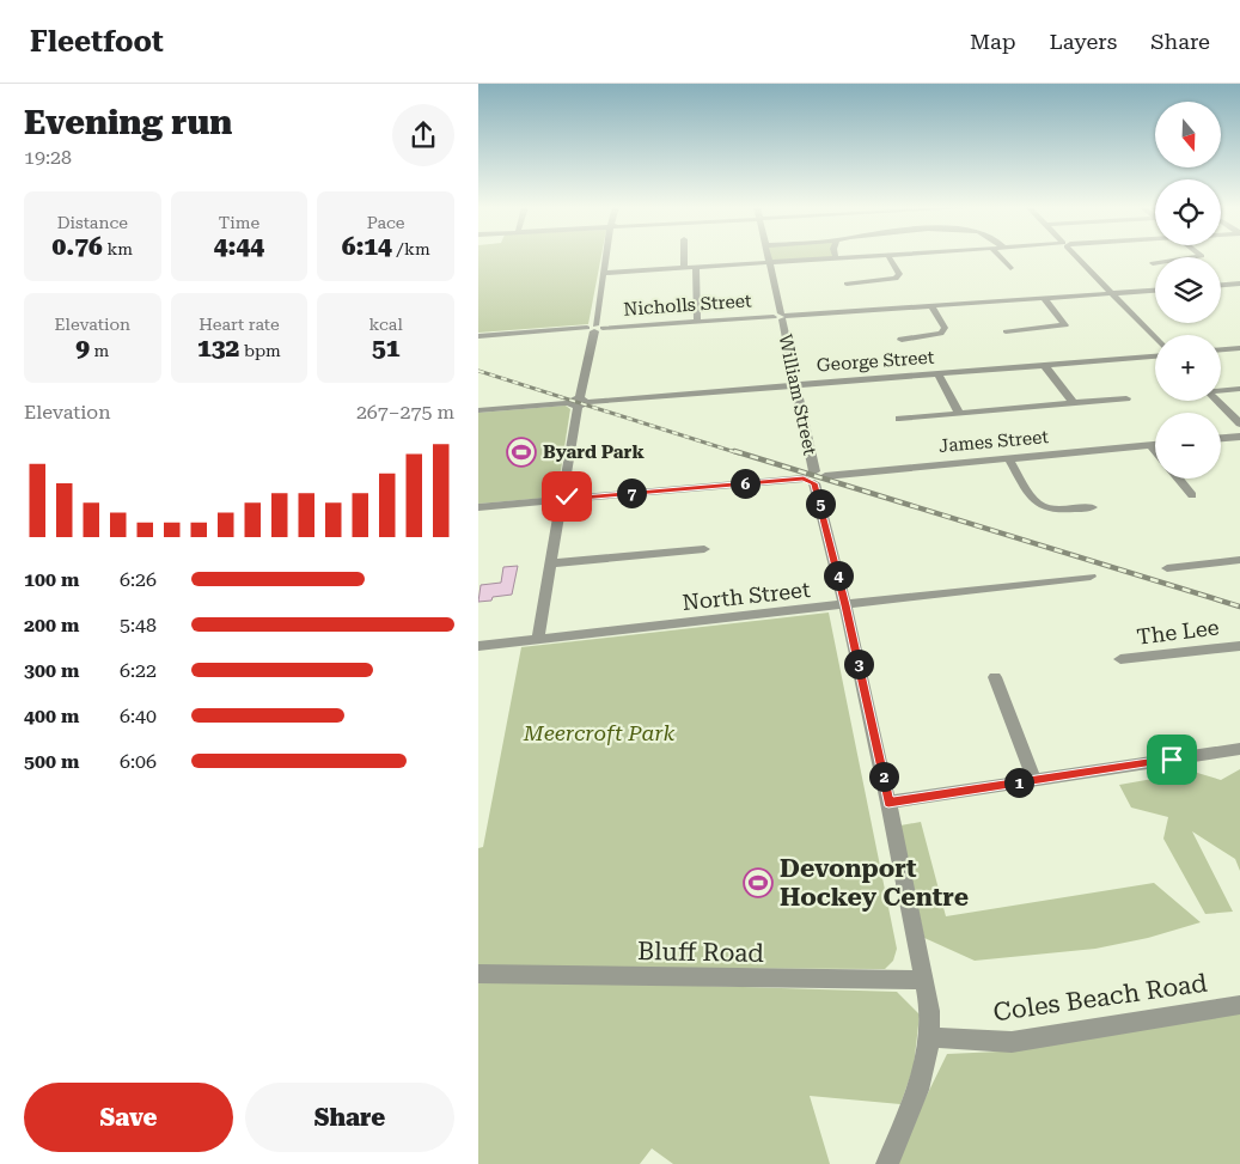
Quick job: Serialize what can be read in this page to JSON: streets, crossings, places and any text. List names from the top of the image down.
{
  "streets": {
    "street": [
      "Nicholls Street",
      "George Street",
      "William Street",
      "James Street",
      "North Street",
      "The Lee",
      "Bluff Road",
      "Coles Beach Road"
    ]
  },
  "crossings": [
    ["Nicholls Street", "William Street"],
    ["George Street", "William Street"],
    ["William Street", "James Street"],
    ["William Street", "North Street"],
    ["William Street", "Bluff Road"],
    ["William Street", "Coles Beach Road"]
  ],
  "parks": ["Meercroft Park"],
  "places": {
    "sports": ["Byard Park", "Devonport Hockey Centre"]
  },
  "north": "bottom",
  "page": {
    "header": "Fleetfoot",
    "nav": ["Map", "Layers", "Share"],
    "heading": ["Evening run", "19:28"],
    "map_buttons": ["+", "−"],
    "stats": [
      ["Distance", "0.76 km"],
      ["Time", "4:44"],
      ["Pace", "6:14 /km"],
      ["Elevation", "9 m"],
      ["Heart rate", "132 bpm"],
      ["kcal", "51"]
    ],
    "chart": ["Elevation", "267–275 m"],
    "pins": [
      "6",
      "7",
      "5",
      "4",
      "3",
      "2",
      "1"
    ],
    "list": [
      {
        "name": "100 m",
        "note": "6:26"
      },
      {
        "name": "200 m",
        "note": "5:48"
      },
      {
        "name": "300 m",
        "note": "6:22"
      },
      {
        "name": "400 m",
        "note": "6:40"
      },
      {
        "name": "500 m",
        "note": "6:06"
      }
    ],
    "buttons": ["Save", "Share"]
  }
}
